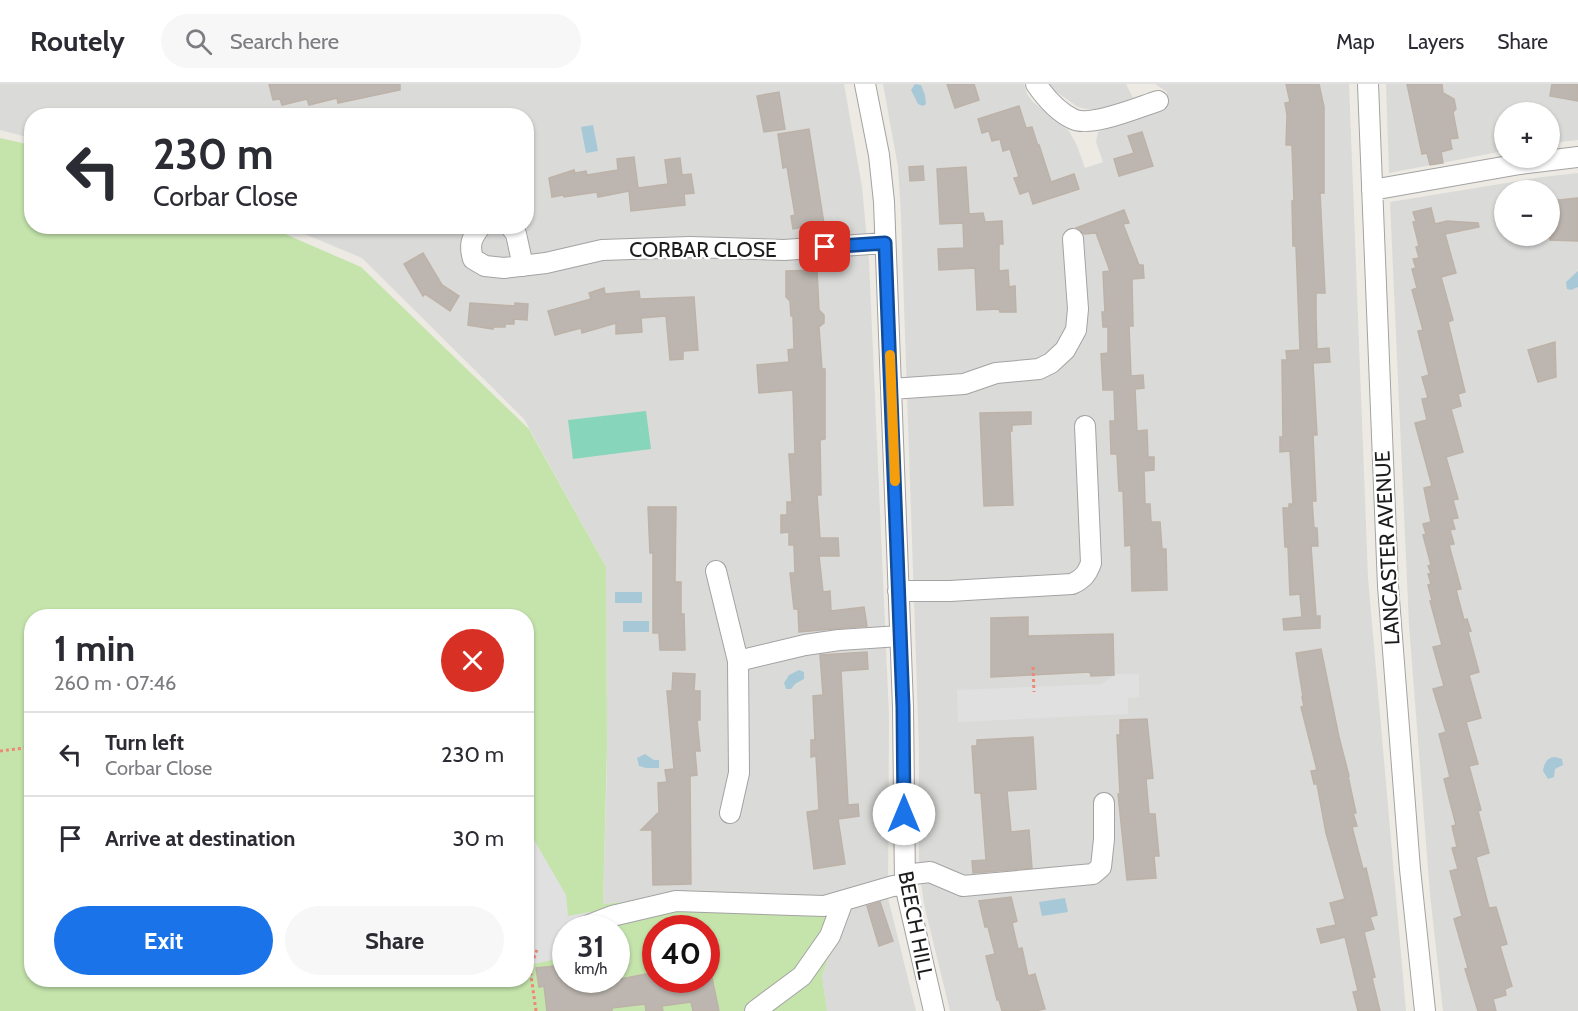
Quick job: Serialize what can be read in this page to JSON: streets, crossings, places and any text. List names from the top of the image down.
{
  "streets": {
    "street": ["CORBAR CLOSE", "LANCASTER AVENUE", "BEECH HILL"]
  },
  "crossings": [
    ["CORBAR CLOSE", "BEECH HILL"]
  ],
  "page": {
    "header": "Routely",
    "search": "Search here",
    "nav": ["Map", "Layers", "Share"],
    "map_buttons": ["+", "−"],
    "turn": ["230 m", "Corbar Close"],
    "heading": ["1 min", "260 m · 07:46"],
    "list": [
      {
        "name": "Turn left",
        "note": "Corbar Close",
        "value": "230 m"
      },
      {
        "name": "Arrive at destination",
        "value": "30 m"
      }
    ],
    "buttons": ["Exit", "Share"],
    "speed": "31 km/h",
    "limit": "40"
  }
}
